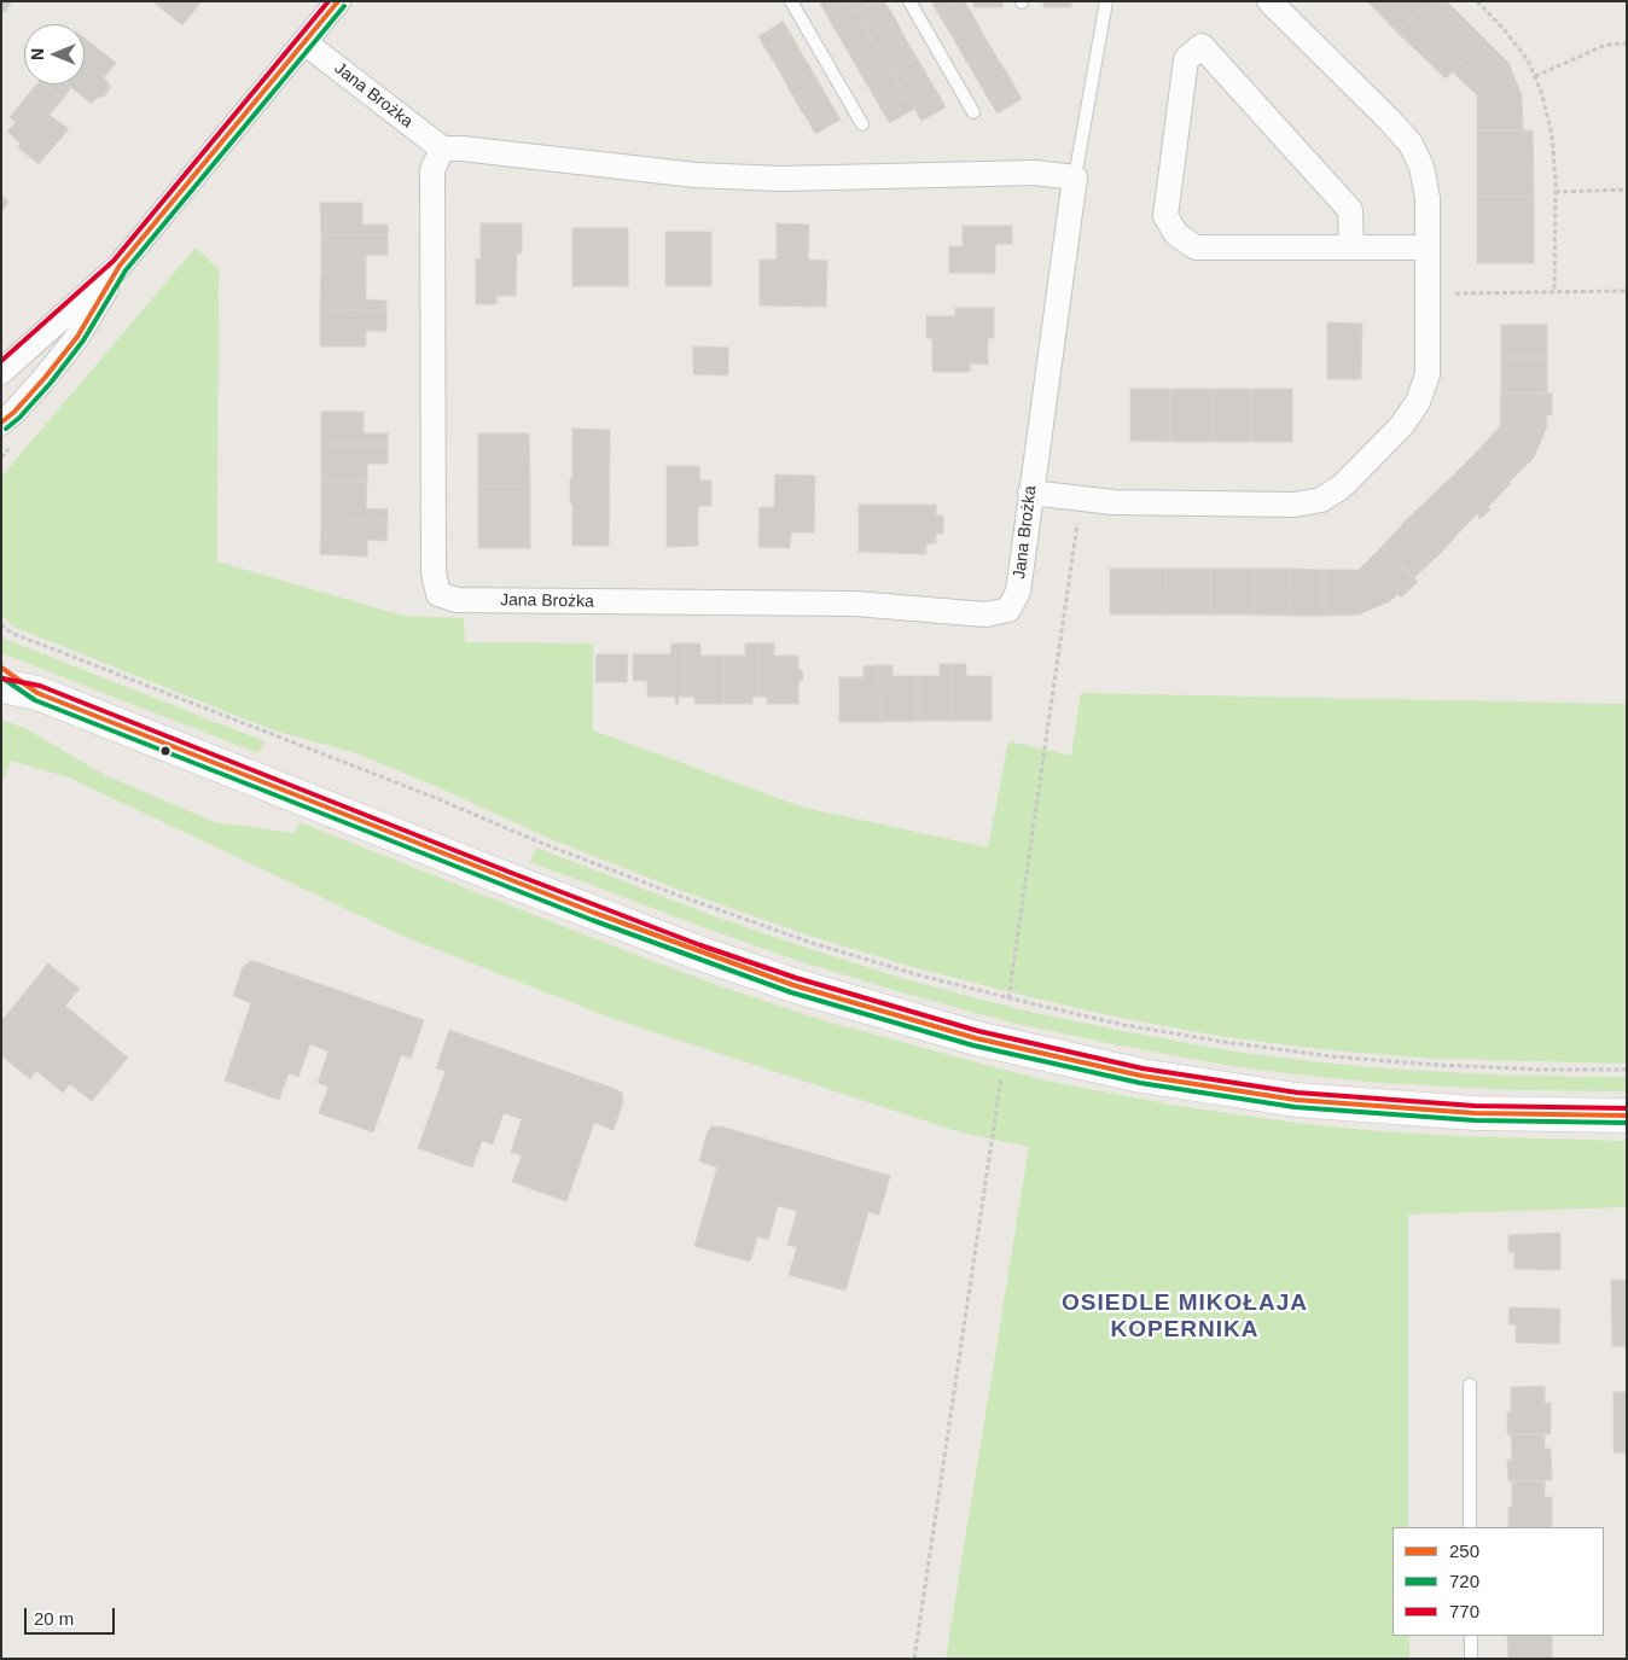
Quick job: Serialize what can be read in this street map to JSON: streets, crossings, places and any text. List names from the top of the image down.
{
  "streets": {
    "street": ["Jana Brożka"]
  },
  "districts": ["OSIEDLE MIKOŁAJA KOPERNIKA"],
  "lines": ["transit line 250", "transit line 770", "transit line 720"],
  "legend": ["250", "720", "770"],
  "scale_bar": "20 m",
  "north": "left"
}
